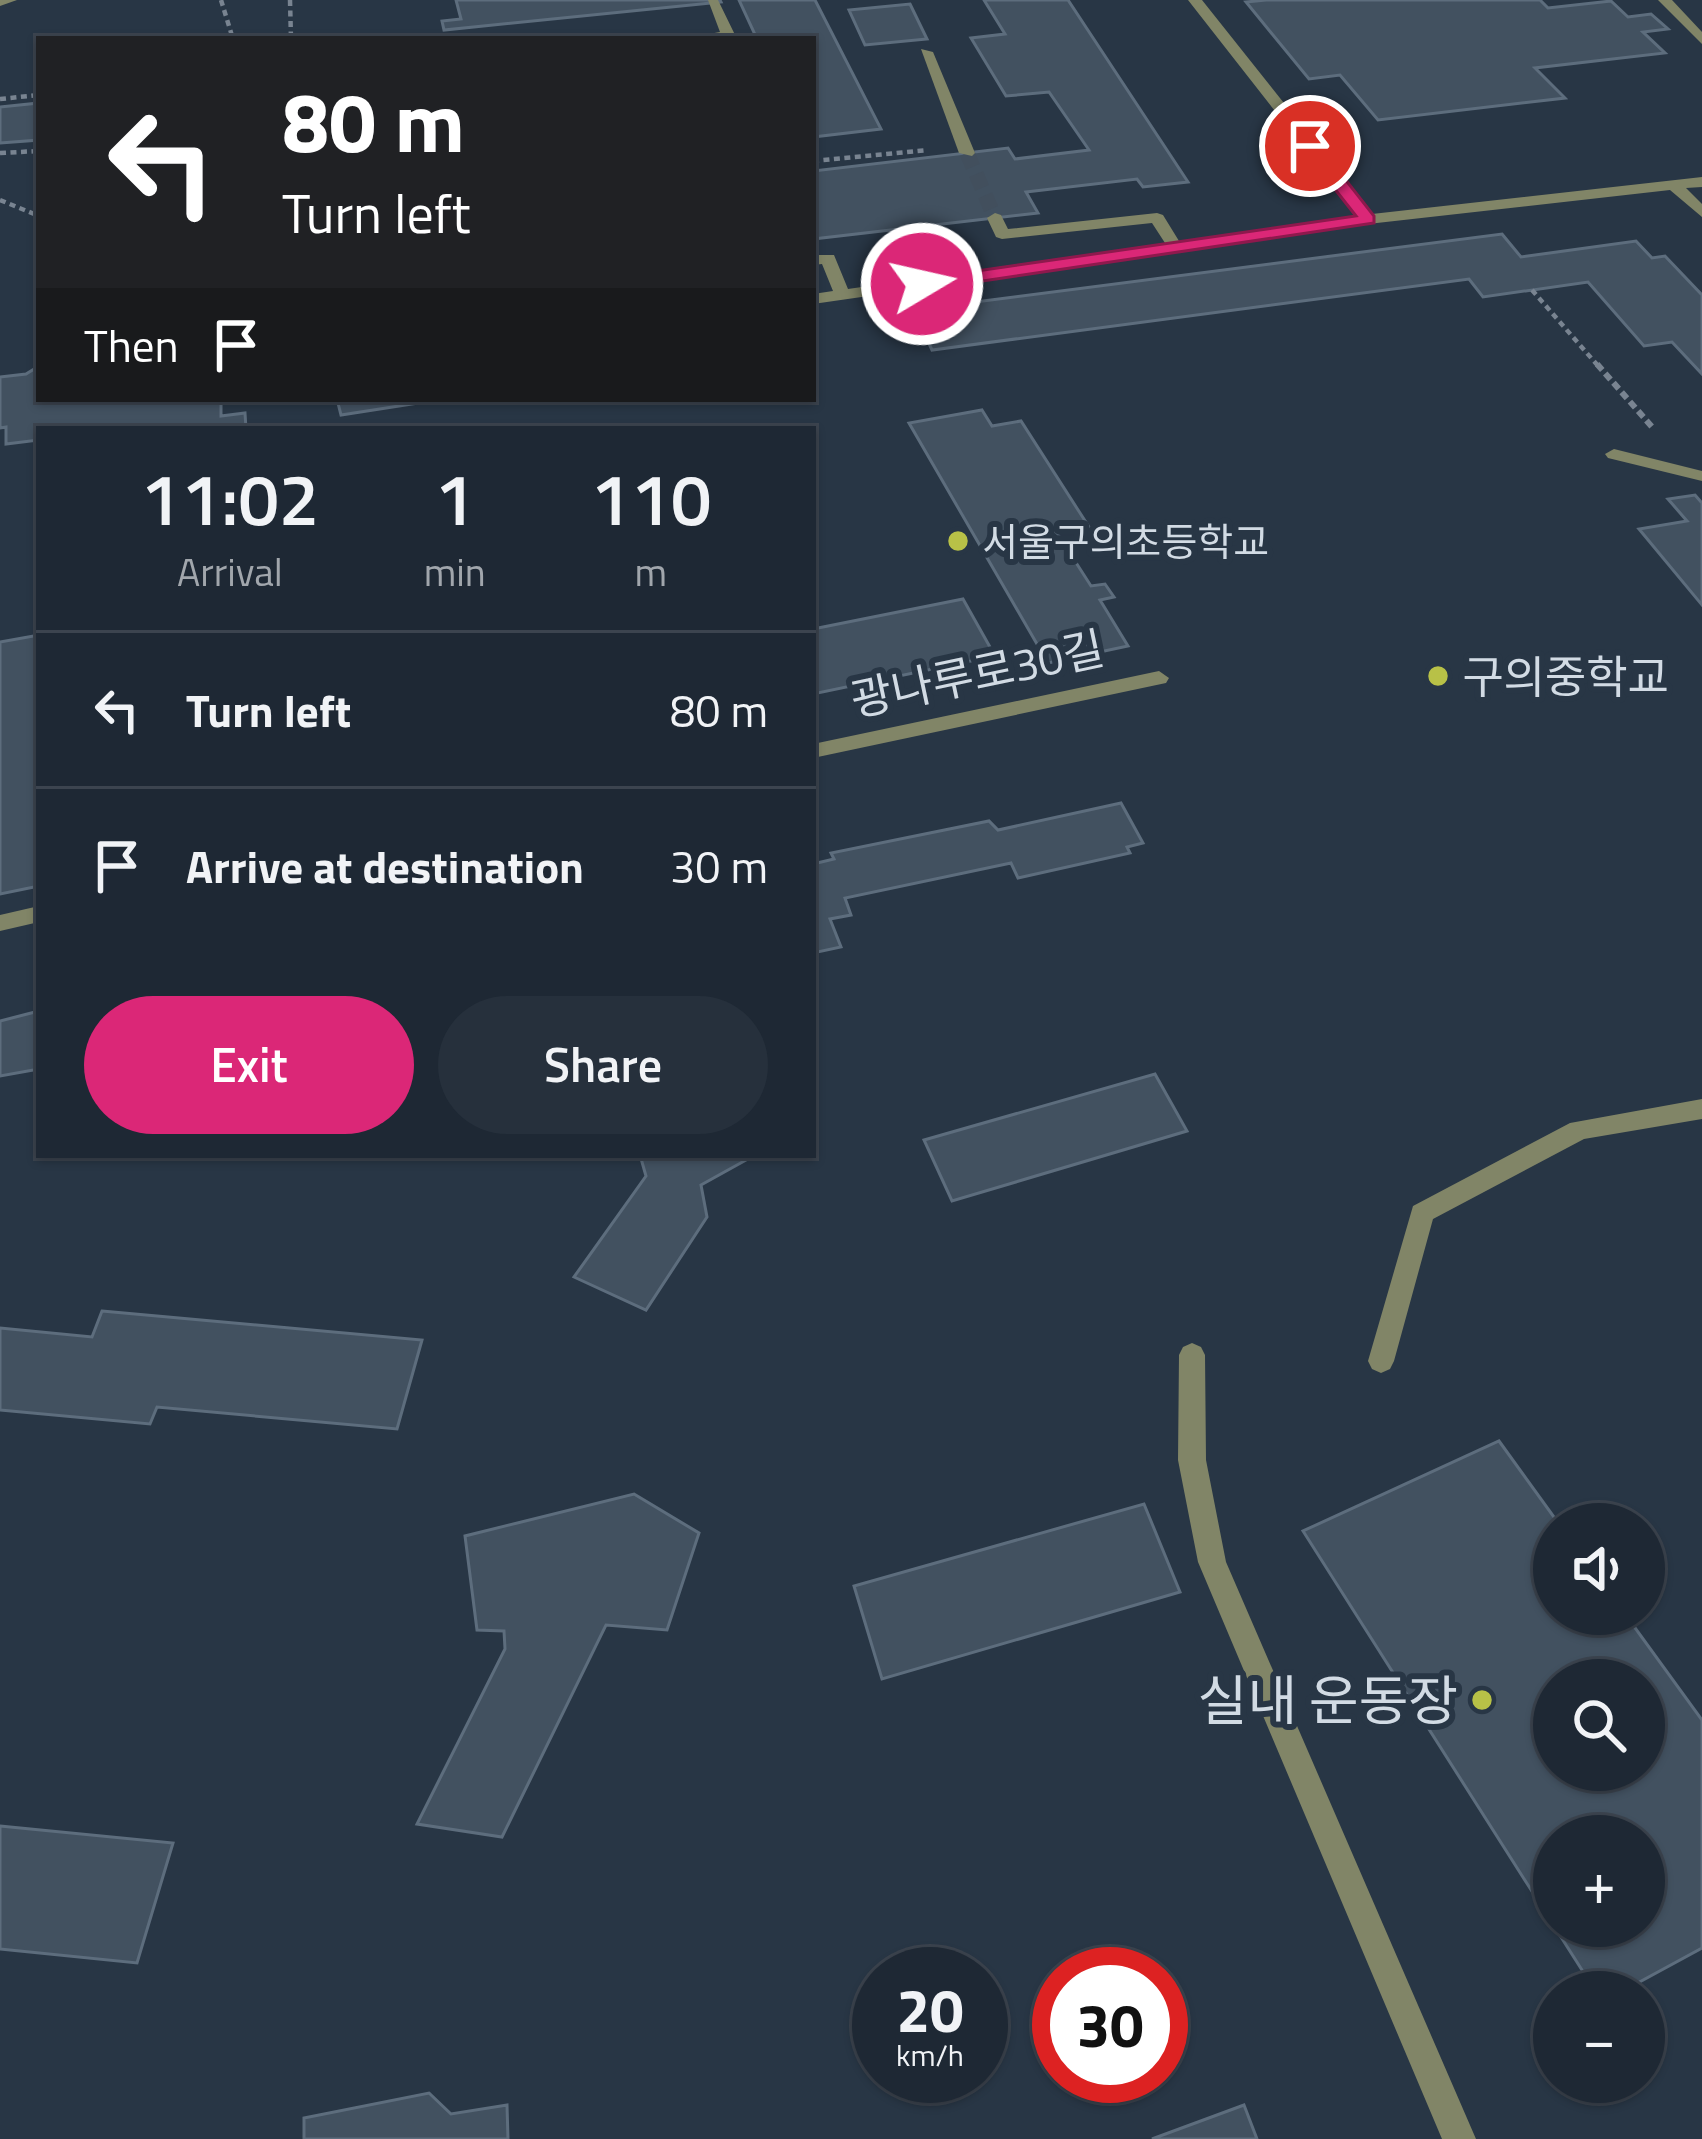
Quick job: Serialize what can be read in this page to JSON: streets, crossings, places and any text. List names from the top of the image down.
{
  "streets": {
    "street": ["광나루로30길"]
  },
  "places": ["서울구의초등학교", "구의중학교", "실내 운동장"],
  "page": {
    "turn": ["80 m", "Turn left"],
    "then": "Then",
    "eta": [
      "11:02",
      "Arrival",
      "1",
      "min",
      "110",
      "m"
    ],
    "list": [
      {
        "name": "Turn left",
        "value": "80 m"
      },
      {
        "name": "Arrive at destination",
        "value": "30 m"
      }
    ],
    "buttons": ["Exit", "Share"],
    "map_buttons": ["+", "−"],
    "speed": "20 km/h",
    "limit": "30"
  }
}
